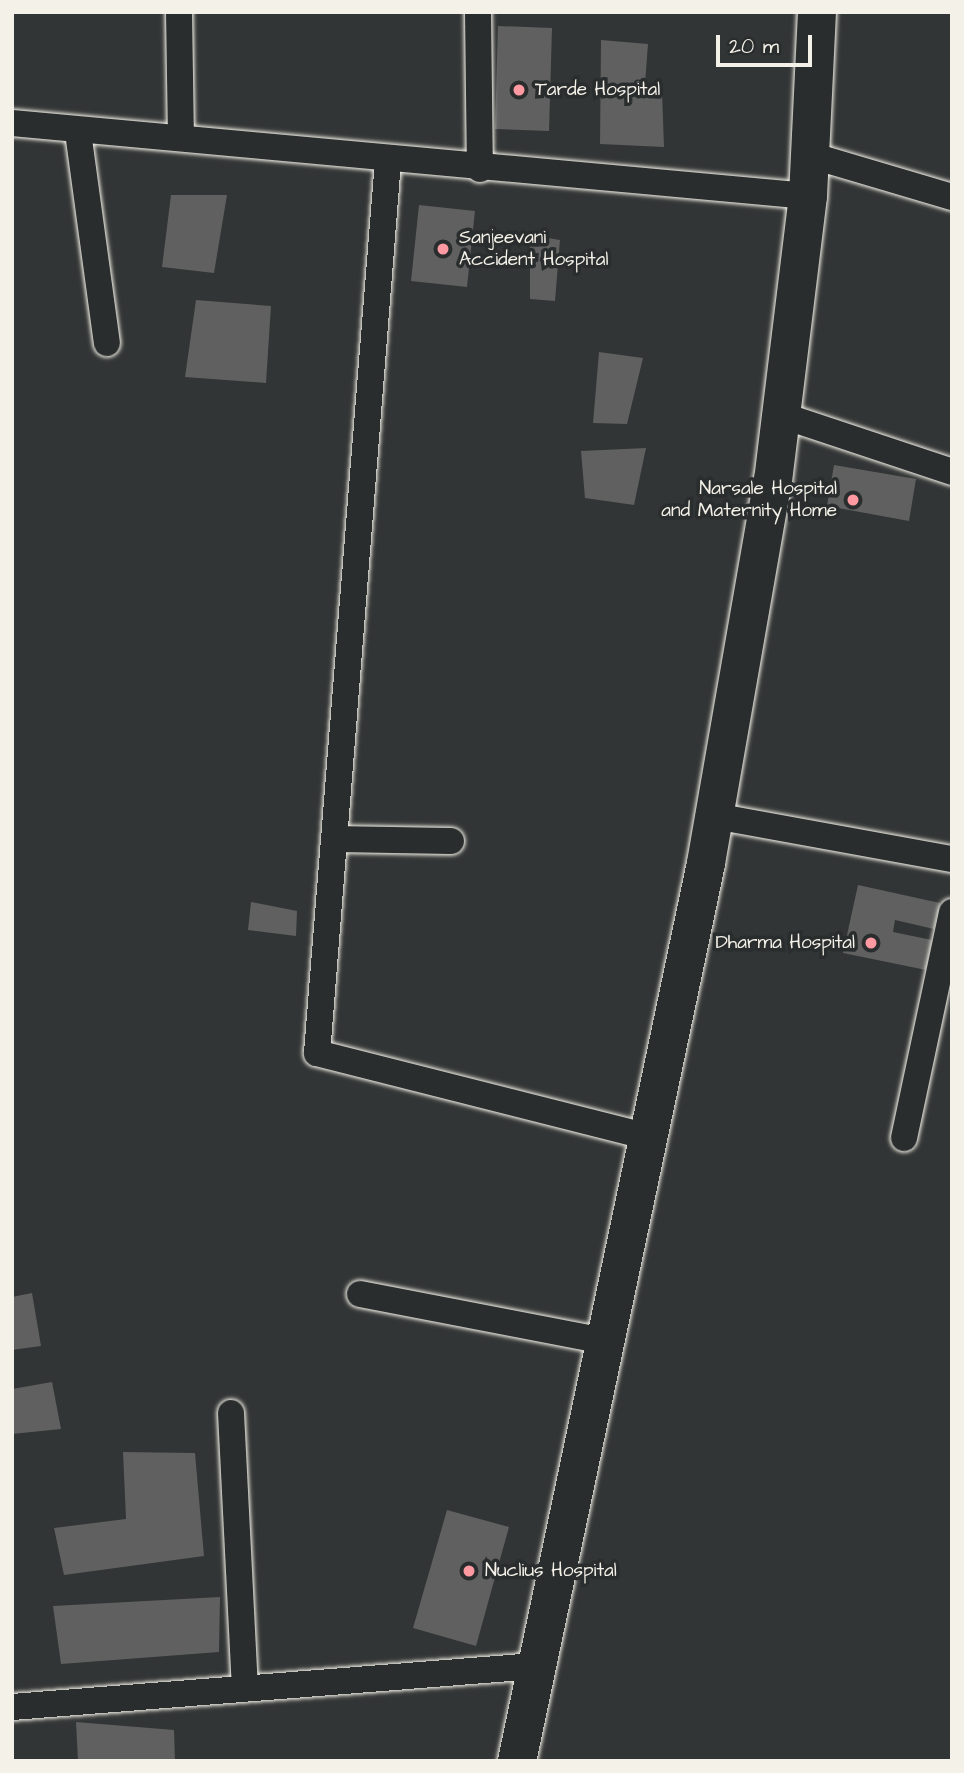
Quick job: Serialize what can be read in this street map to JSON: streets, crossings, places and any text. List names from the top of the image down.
{
  "places": [
    "Tarde Hospital",
    "Sanjeevani Accident Hospital",
    "Narsale Hospital and Maternity Home",
    "Dharma Hospital",
    "Nuclius Hospital"
  ],
  "scale_bar": "20 m"
}
